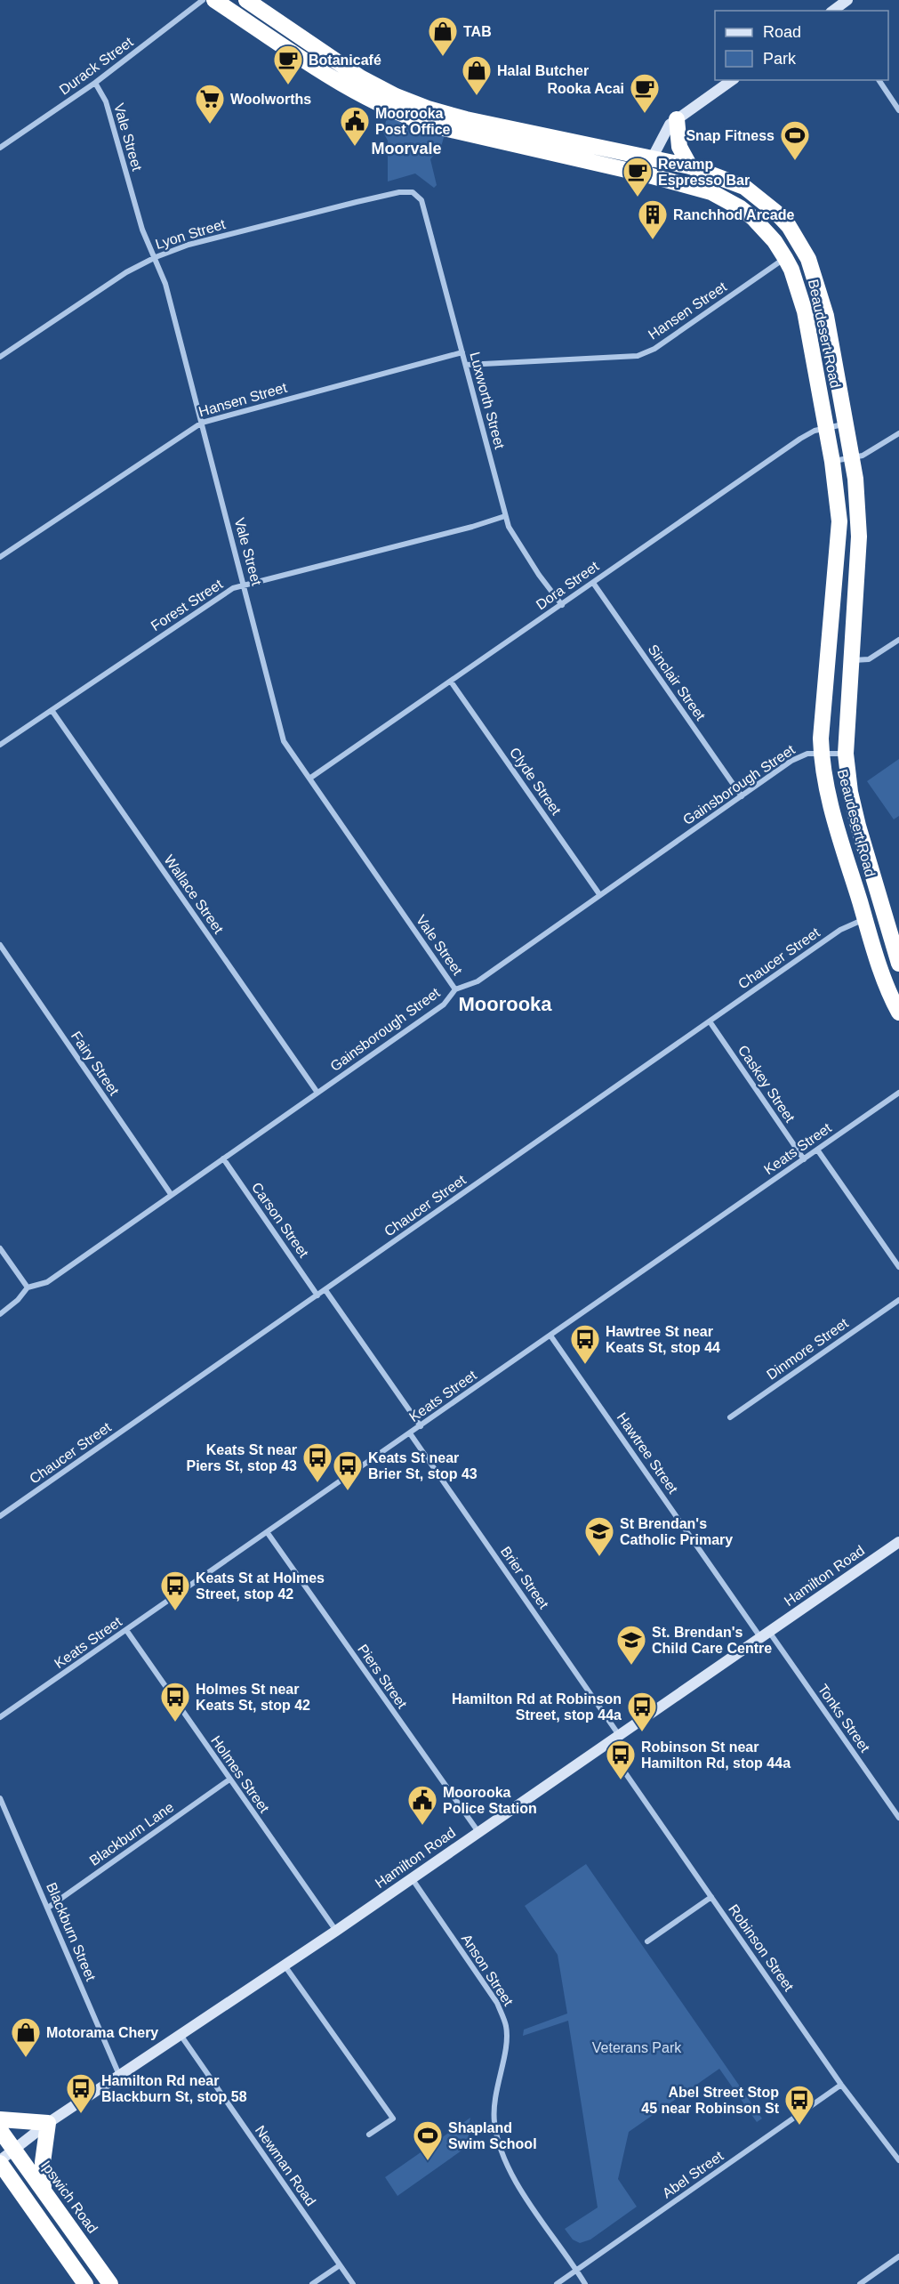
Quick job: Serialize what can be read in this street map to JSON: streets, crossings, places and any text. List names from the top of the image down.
{
  "streets": {
    "highway": ["Beaudesert Road", "Ipswich Road"],
    "street": [
      "Durack Street",
      "Vale Street",
      "Lyon Street",
      "Hansen Street",
      "Luxworth Street",
      "Dora Street",
      "Forest Street",
      "Sinclair Street",
      "Clyde Street",
      "Gainsborough Street",
      "Wallace Street",
      "Chaucer Street",
      "Fairy Street",
      "Caskey Street",
      "Keats Street",
      "Carson Street",
      "Dinmore Street",
      "Hawtree Street",
      "Hamilton Road",
      "Brier Street",
      "Piers Street",
      "Tonks Street",
      "Holmes Street",
      "Blackburn Lane",
      "Blackburn Street",
      "Robinson Street",
      "Anson Street",
      "Newman Road",
      "Abel Street"
    ]
  },
  "crossings": [
    ["Durack Street", "Vale Street"],
    ["Vale Street", "Lyon Street"],
    ["Vale Street", "Hansen Street"],
    ["Vale Street", "Dora Street"],
    ["Vale Street", "Forest Street"],
    ["Vale Street", "Gainsborough Street"],
    ["Lyon Street", "Luxworth Street"],
    ["Hansen Street", "Beaudesert Road"],
    ["Hansen Street", "Luxworth Street"],
    ["Beaudesert Road", "Dora Street"],
    ["Beaudesert Road", "Gainsborough Street"],
    ["Beaudesert Road", "Chaucer Street"],
    ["Luxworth Street", "Dora Street"],
    ["Luxworth Street", "Forest Street"],
    ["Dora Street", "Sinclair Street"],
    ["Dora Street", "Clyde Street"],
    ["Forest Street", "Wallace Street"],
    ["Sinclair Street", "Gainsborough Street"],
    ["Clyde Street", "Gainsborough Street"],
    ["Gainsborough Street", "Wallace Street"],
    ["Gainsborough Street", "Fairy Street"],
    ["Gainsborough Street", "Carson Street"],
    ["Chaucer Street", "Caskey Street"],
    ["Chaucer Street", "Carson Street"],
    ["Caskey Street", "Keats Street"],
    ["Keats Street", "Hawtree Street"],
    ["Keats Street", "Brier Street"],
    ["Keats Street", "Piers Street"],
    ["Keats Street", "Holmes Street"],
    ["Hawtree Street", "Hamilton Road"],
    ["Hawtree Street", "Tonks Street"],
    ["Hamilton Road", "Brier Street"],
    ["Hamilton Road", "Piers Street"],
    ["Hamilton Road", "Tonks Street"],
    ["Hamilton Road", "Holmes Street"],
    ["Hamilton Road", "Blackburn Street"],
    ["Hamilton Road", "Robinson Street"],
    ["Hamilton Road", "Anson Street"],
    ["Hamilton Road", "Newman Road"],
    ["Hamilton Road", "Ipswich Road"],
    ["Holmes Street", "Blackburn Lane"],
    ["Blackburn Lane", "Blackburn Street"],
    ["Robinson Street", "Abel Street"],
    ["Anson Street", "Abel Street"]
  ],
  "districts": ["Moorvale", "Moorooka"],
  "parks": ["Veterans Park"],
  "places": {
    "shop": ["TAB", "Halal Butcher", "Motorama Chery"],
    "cafe": ["Botanicafé", "Rooka Acai", "Revamp Espresso Bar"],
    "supermarket": ["Woolworths"],
    "public building": ["Moorooka Post Office", "Moorooka Police Station"],
    "sports": ["Snap Fitness", "Shapland Swim School"],
    "building": ["Ranchhod Arcade"],
    "bus stop": [
      "Hawtree St near Keats St, stop 44",
      "Keats St near Piers St, stop 43",
      "Keats St near Brier St, stop 43",
      "Keats St at Holmes Street, stop 42",
      "Holmes St near Keats St, stop 42",
      "Hamilton Rd at Robinson Street, stop 44a",
      "Robinson St near Hamilton Rd, stop 44a",
      "Hamilton Rd near Blackburn St, stop 58",
      "Abel Street Stop 45 near Robinson St"
    ],
    "school or university": ["St Brendan's Catholic Primary", "St. Brendan's Child Care Centre"]
  },
  "legend": ["Road", "Park"]
}
